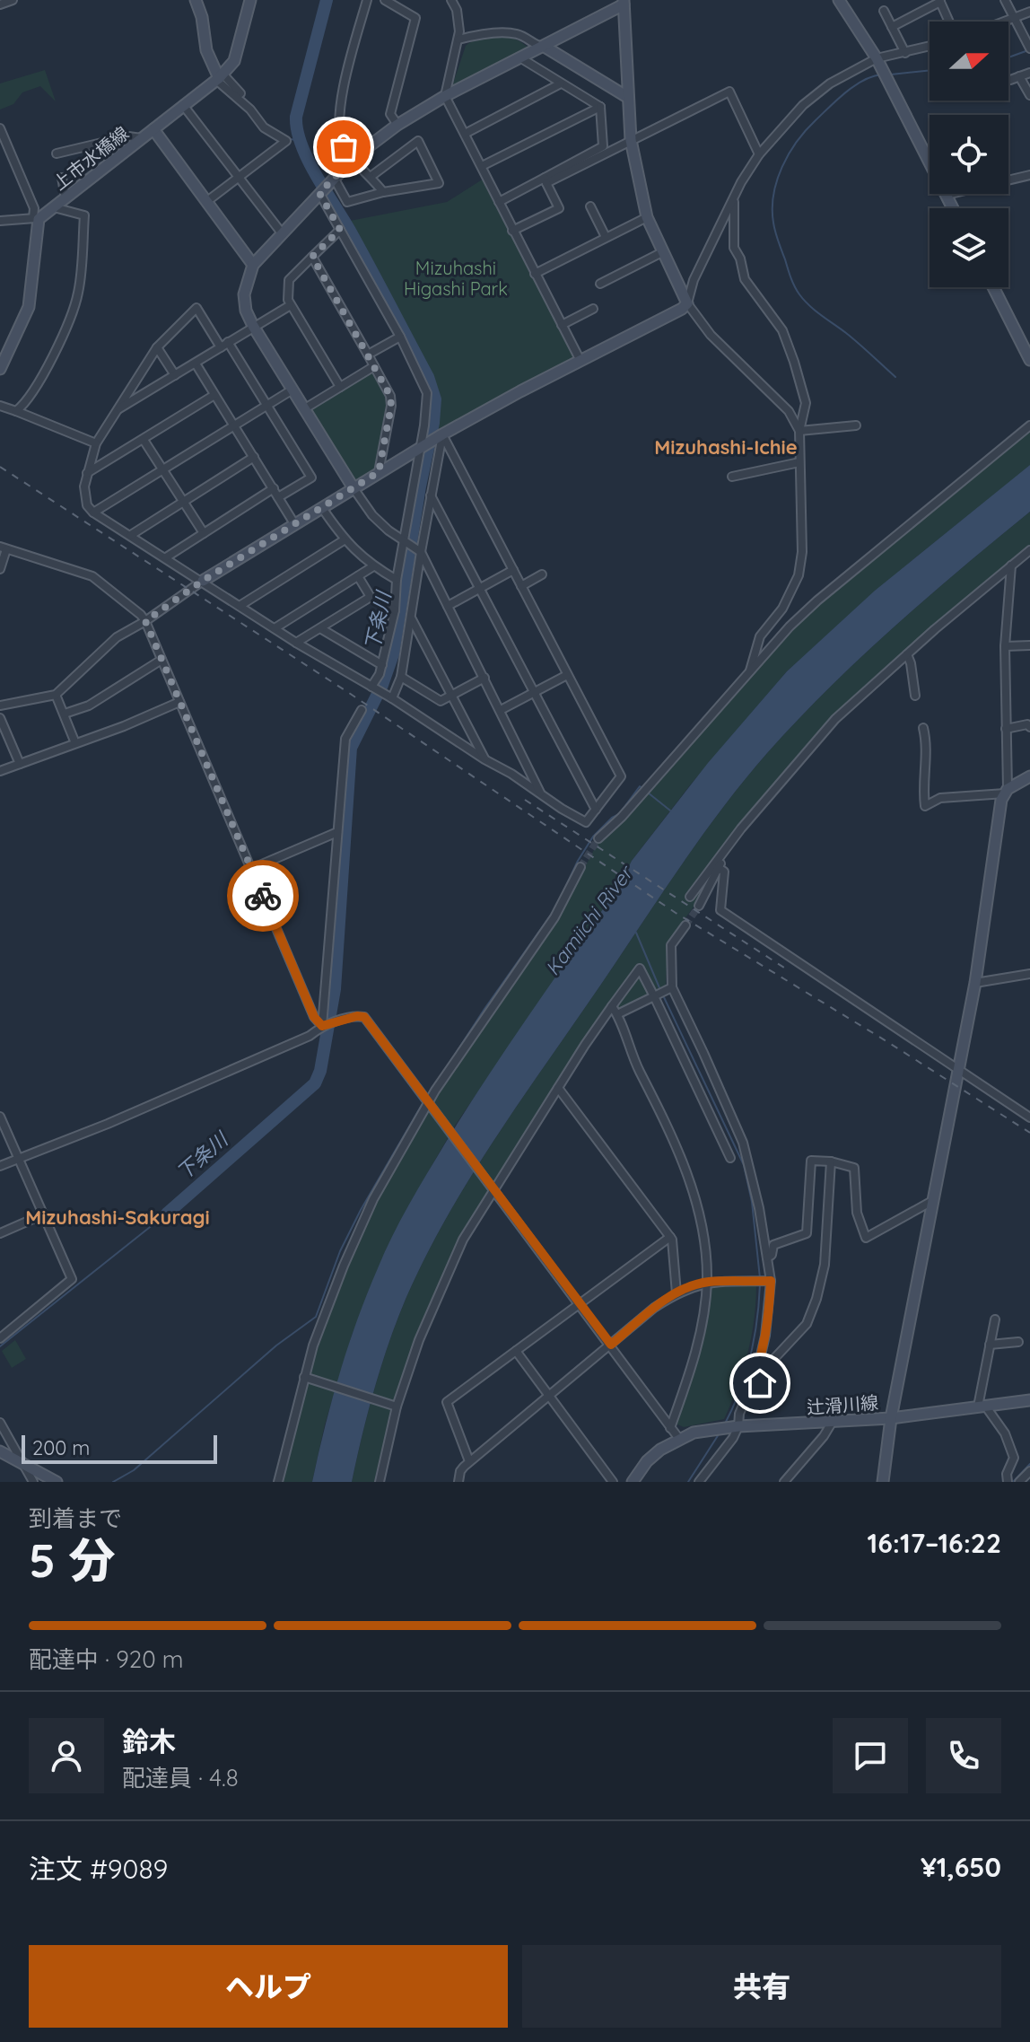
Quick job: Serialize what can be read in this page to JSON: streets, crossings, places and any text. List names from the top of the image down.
{
  "streets": {
    "street": ["上市水橋線", "辻滑川線"]
  },
  "districts": ["Mizuhashi-Ichie", "Mizuhashi-Sakuragi"],
  "water": ["下条川", "Kamiichi River"],
  "parks": ["Mizuhashi Higashi Park"],
  "scale_bar": "200 m",
  "north": "right",
  "page": {
    "scale": "200 m",
    "heading": ["5 分", "到着まで", "16:17–16:22"],
    "panel": [
      "鈴木",
      "配達員 · 4.8",
      "注文 #9089",
      "¥1,650"
    ],
    "bar": "配達中 · 920 m",
    "buttons": ["ヘルプ", "共有"]
  }
}
